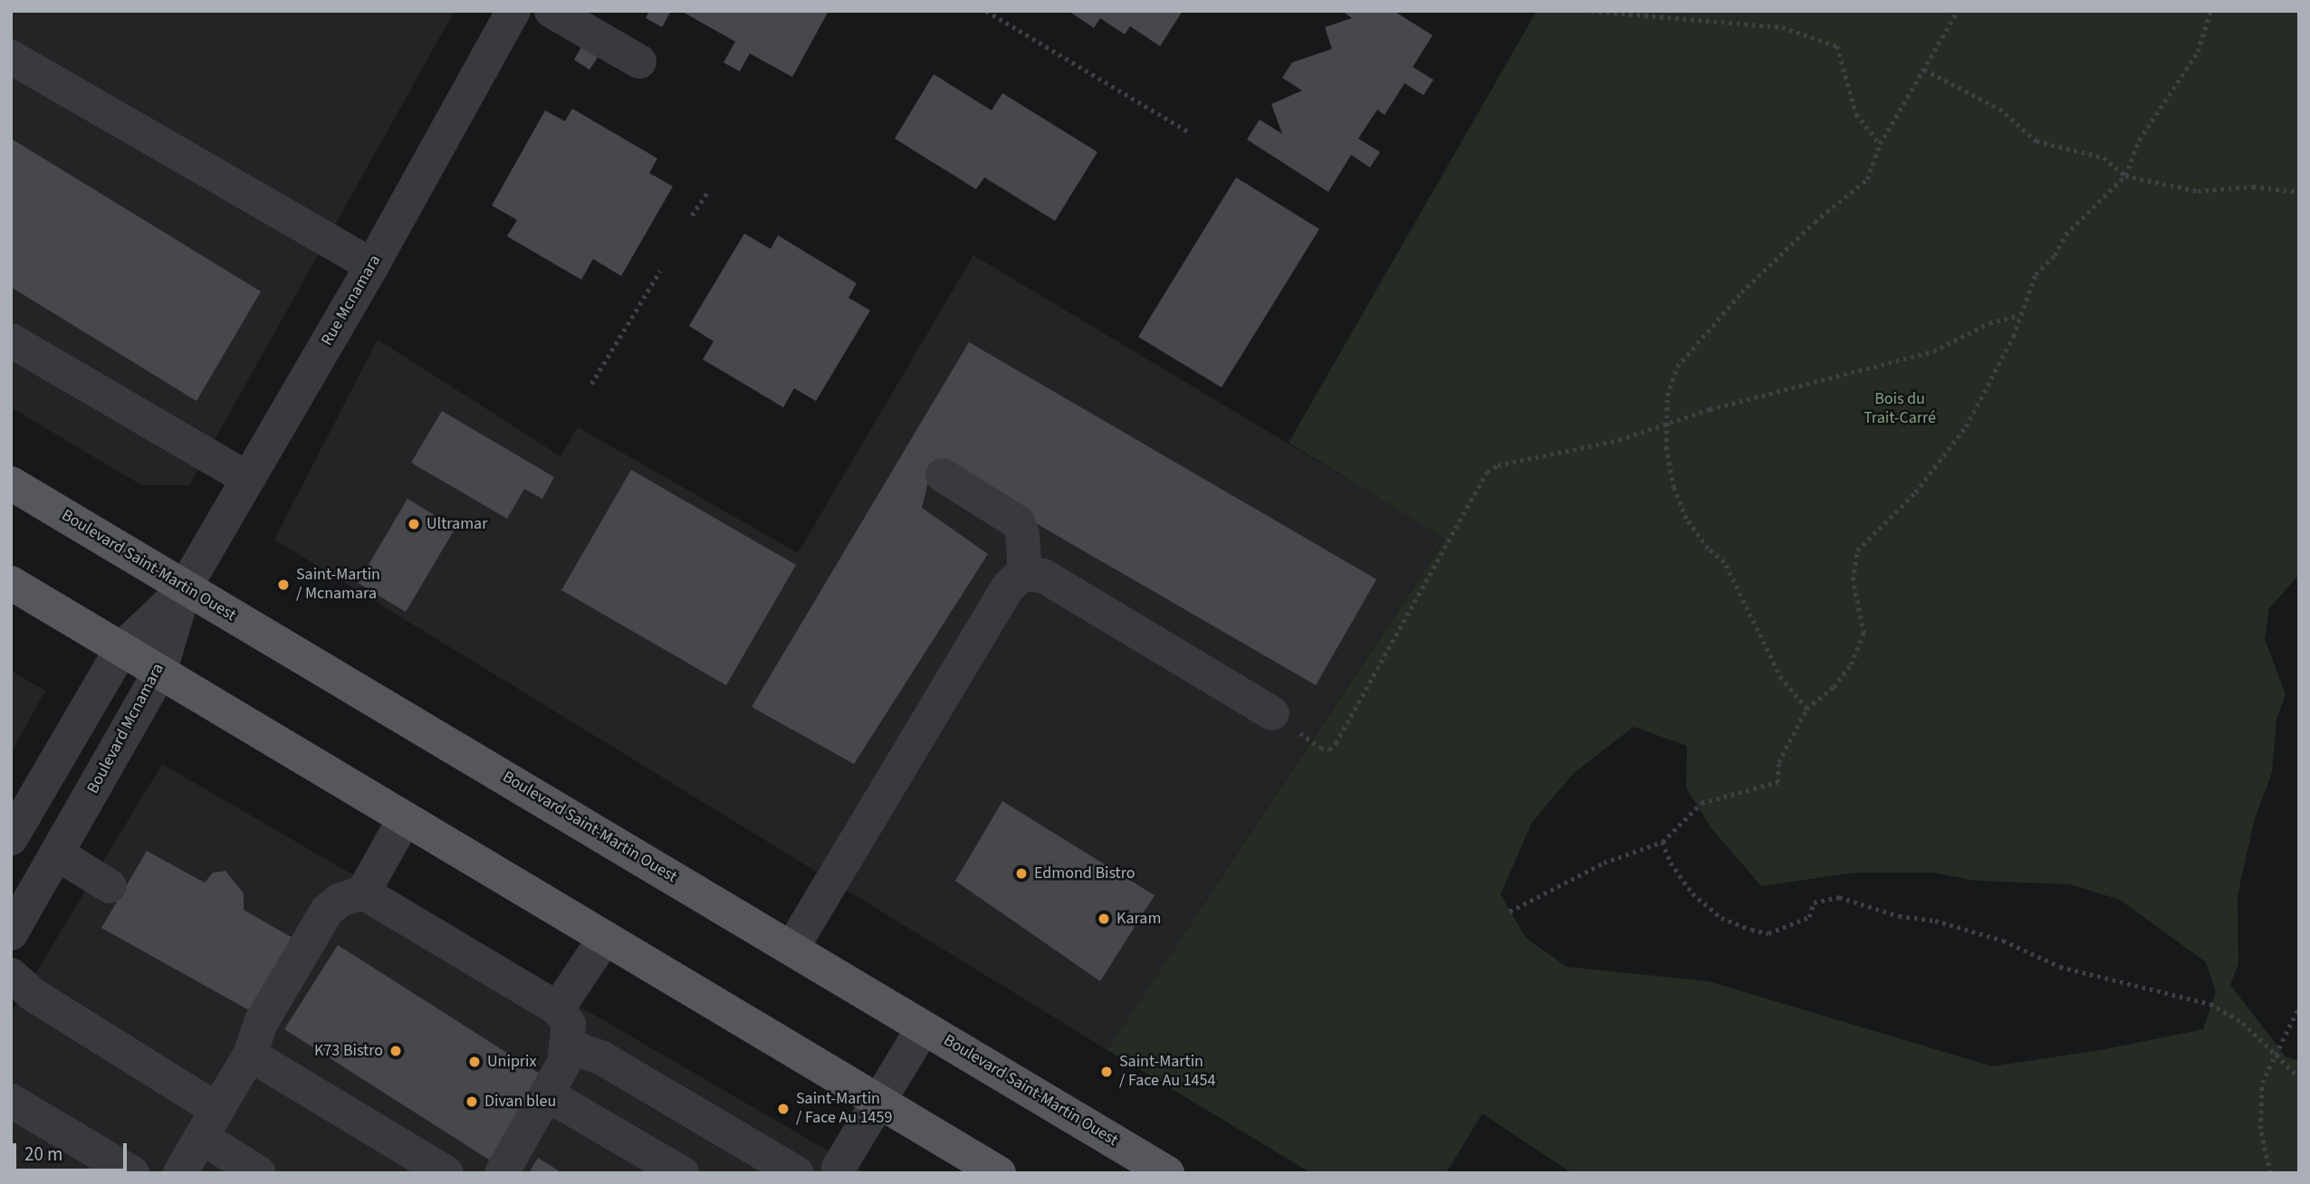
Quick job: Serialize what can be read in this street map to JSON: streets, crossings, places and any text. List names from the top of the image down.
{
  "streets": {
    "main road": ["Boulevard Saint-Martin Ouest"],
    "street": ["Rue Mcnamara", "Boulevard Mcnamara"]
  },
  "crossings": [
    ["Rue Mcnamara", "Boulevard Saint-Martin Ouest"],
    ["Rue Mcnamara", "Boulevard Mcnamara"],
    ["Boulevard Saint-Martin Ouest", "Boulevard Mcnamara"]
  ],
  "parks": ["Bois du Trait-Carré"],
  "places": [
    "Ultramar",
    "Saint-Martin / Mcnamara",
    "Edmond Bistro",
    "Karam",
    "K73 Bistro",
    "Uniprix",
    "Saint-Martin / Face Au 1454",
    "Divan bleu",
    "Saint-Martin / Face Au 1459"
  ],
  "scale_bar": "20 m"
}
